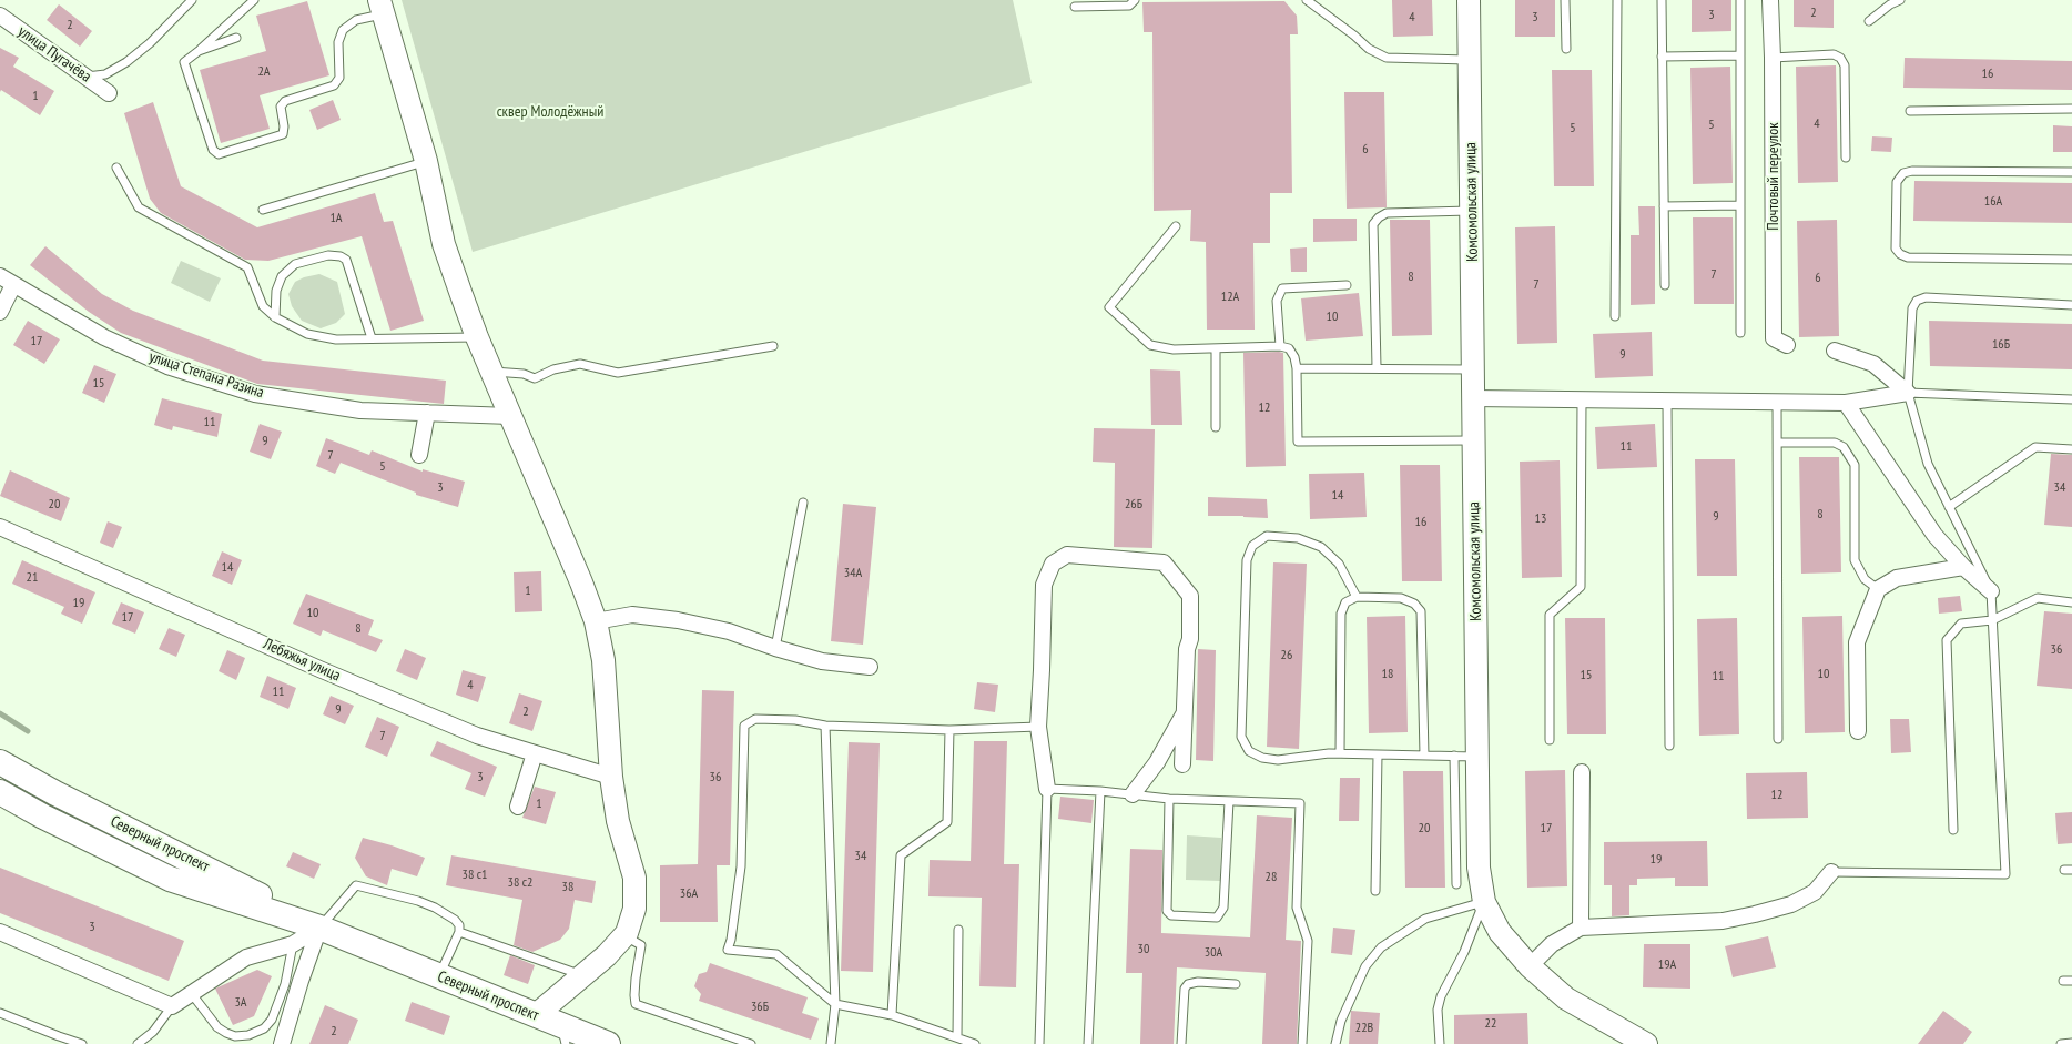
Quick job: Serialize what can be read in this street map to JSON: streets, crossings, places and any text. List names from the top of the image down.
{
  "streets": {
    "main road": ["Комсомольская улица", "Северный проспект"],
    "street": [
      "улица Пугачёва",
      "Почтовый переулок",
      "улица Степана Разина",
      "Лебяжья улица"
    ]
  },
  "parks": ["сквер Молодёжный"],
  "house_numbers": [
    "2",
    "3",
    "4",
    "3",
    "2",
    "2А",
    "16",
    "1",
    "4",
    "5",
    "5",
    "6",
    "16А",
    "1А",
    "7",
    "8",
    "6",
    "7",
    "12А",
    "10",
    "17",
    "16Б",
    "9",
    "15",
    "12",
    "11",
    "9",
    "11",
    "7",
    "5",
    "3",
    "34",
    "14",
    "20",
    "26Б",
    "8",
    "9",
    "13",
    "16",
    "14",
    "34А",
    "21",
    "1",
    "19",
    "10",
    "17",
    "8",
    "36",
    "26",
    "18",
    "10",
    "15",
    "11",
    "4",
    "11",
    "9",
    "2",
    "7",
    "3",
    "36",
    "12",
    "1",
    "20",
    "17",
    "34",
    "19",
    "38 с1",
    "28",
    "38 с2",
    "38",
    "36А",
    "3",
    "30",
    "30А",
    "19А",
    "3А",
    "36Б",
    "22",
    "22В",
    "2"
  ]
}
